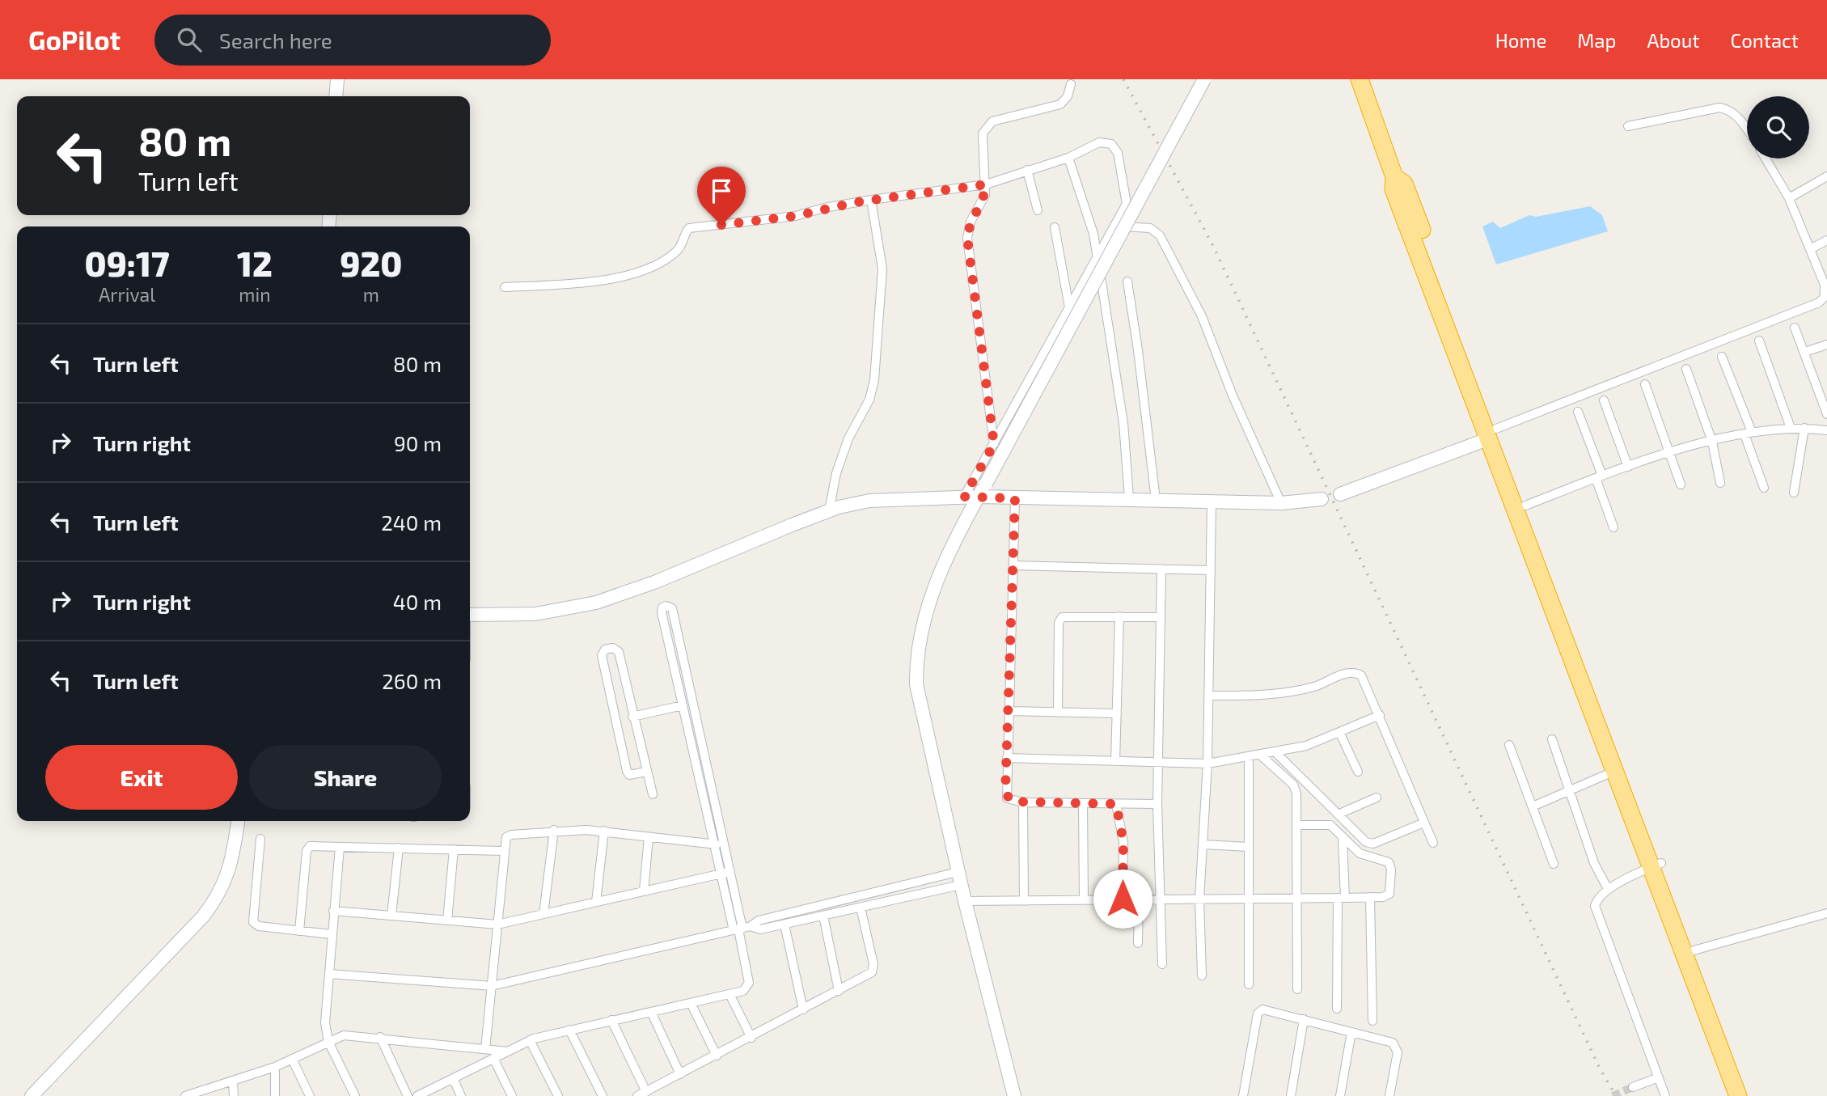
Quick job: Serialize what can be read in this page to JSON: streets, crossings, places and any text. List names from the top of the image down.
{
  "page": {
    "header": "GoPilot",
    "search": "Search here",
    "nav": [
      "Home",
      "Map",
      "About",
      "Contact"
    ],
    "turn": ["80 m", "Turn left"],
    "eta": [
      "09:17",
      "Arrival",
      "12",
      "min",
      "920",
      "m"
    ],
    "list": [
      {
        "name": "Turn left",
        "value": "80 m"
      },
      {
        "name": "Turn right",
        "value": "90 m"
      },
      {
        "name": "Turn left",
        "value": "240 m"
      },
      {
        "name": "Turn right",
        "value": "40 m"
      },
      {
        "name": "Turn left",
        "value": "260 m"
      }
    ],
    "buttons": ["Exit", "Share"]
  }
}
